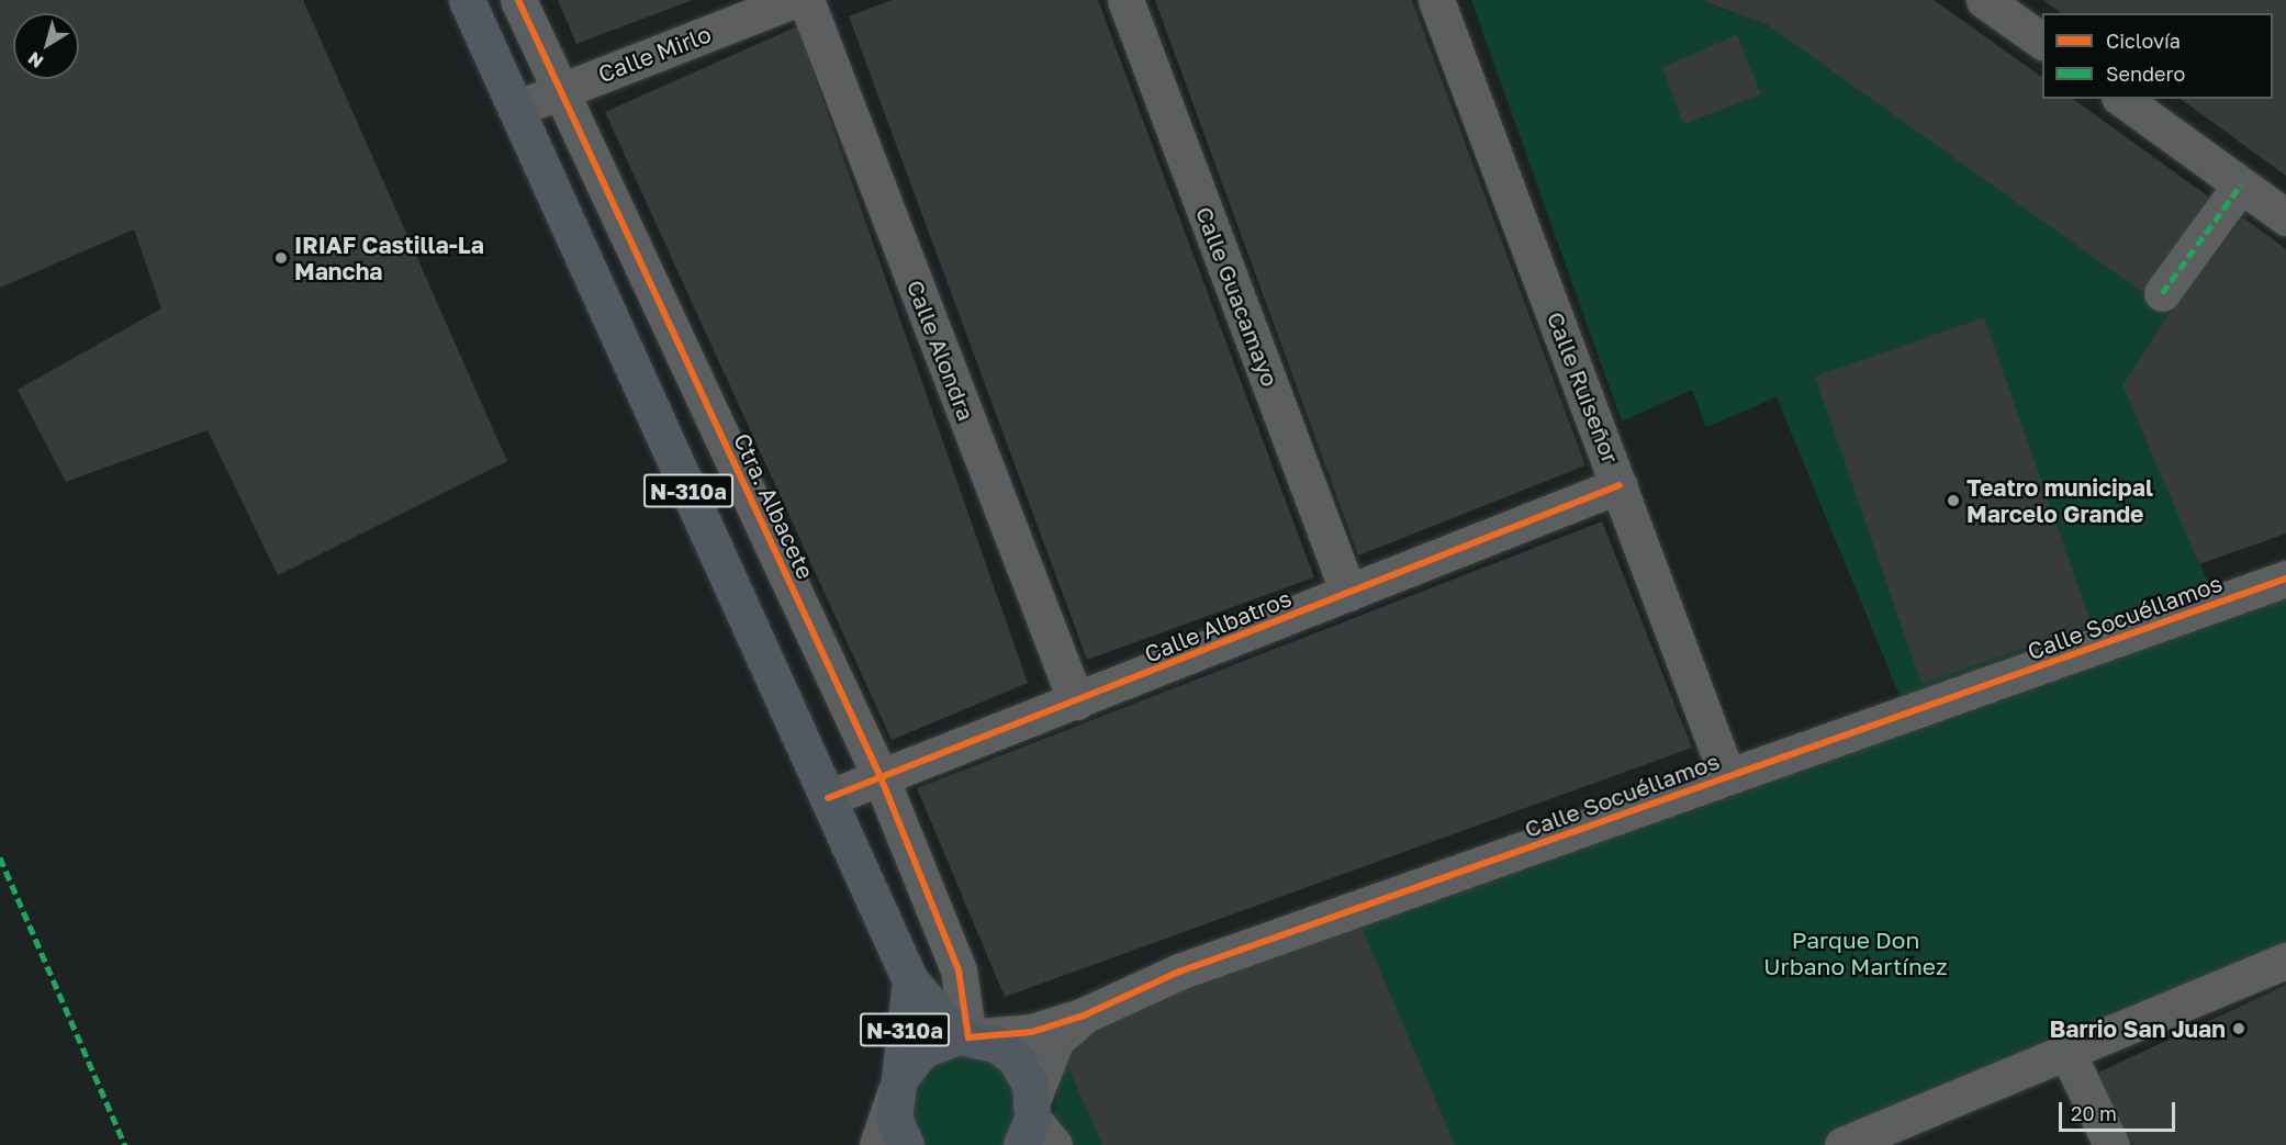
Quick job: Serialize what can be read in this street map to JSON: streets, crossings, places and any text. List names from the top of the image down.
{
  "streets": {
    "highway": ["N-310a"],
    "street": [
      "Calle Mirlo",
      "Calle Guacamayo",
      "Calle Alondra",
      "Calle Ruiseñor",
      "Ctra. Albacete",
      "Calle Socuéllamos",
      "Calle Albatros"
    ]
  },
  "crossings": [
    ["Calle Mirlo", "N-310a"],
    ["Calle Mirlo", "Ctra. Albacete"],
    ["Calle Guacamayo", "Calle Albatros"],
    ["Calle Alondra", "Calle Albatros"],
    ["Calle Ruiseñor", "Calle Socuéllamos"],
    ["Calle Ruiseñor", "Calle Albatros"],
    ["N-310a", "Ctra. Albacete"],
    ["N-310a", "Calle Socuéllamos"],
    ["N-310a", "Calle Albatros"],
    ["Ctra. Albacete", "Calle Socuéllamos"],
    ["Ctra. Albacete", "Calle Albatros"]
  ],
  "parks": ["Parque Don Urbano Martínez"],
  "places": ["IRIAF Castilla-La Mancha", "Teatro municipal Marcelo Grande", "Barrio San Juan"],
  "legend": ["Ciclovía", "Sendero"],
  "scale_bar": "20 m",
  "north": "bottom left"
}
